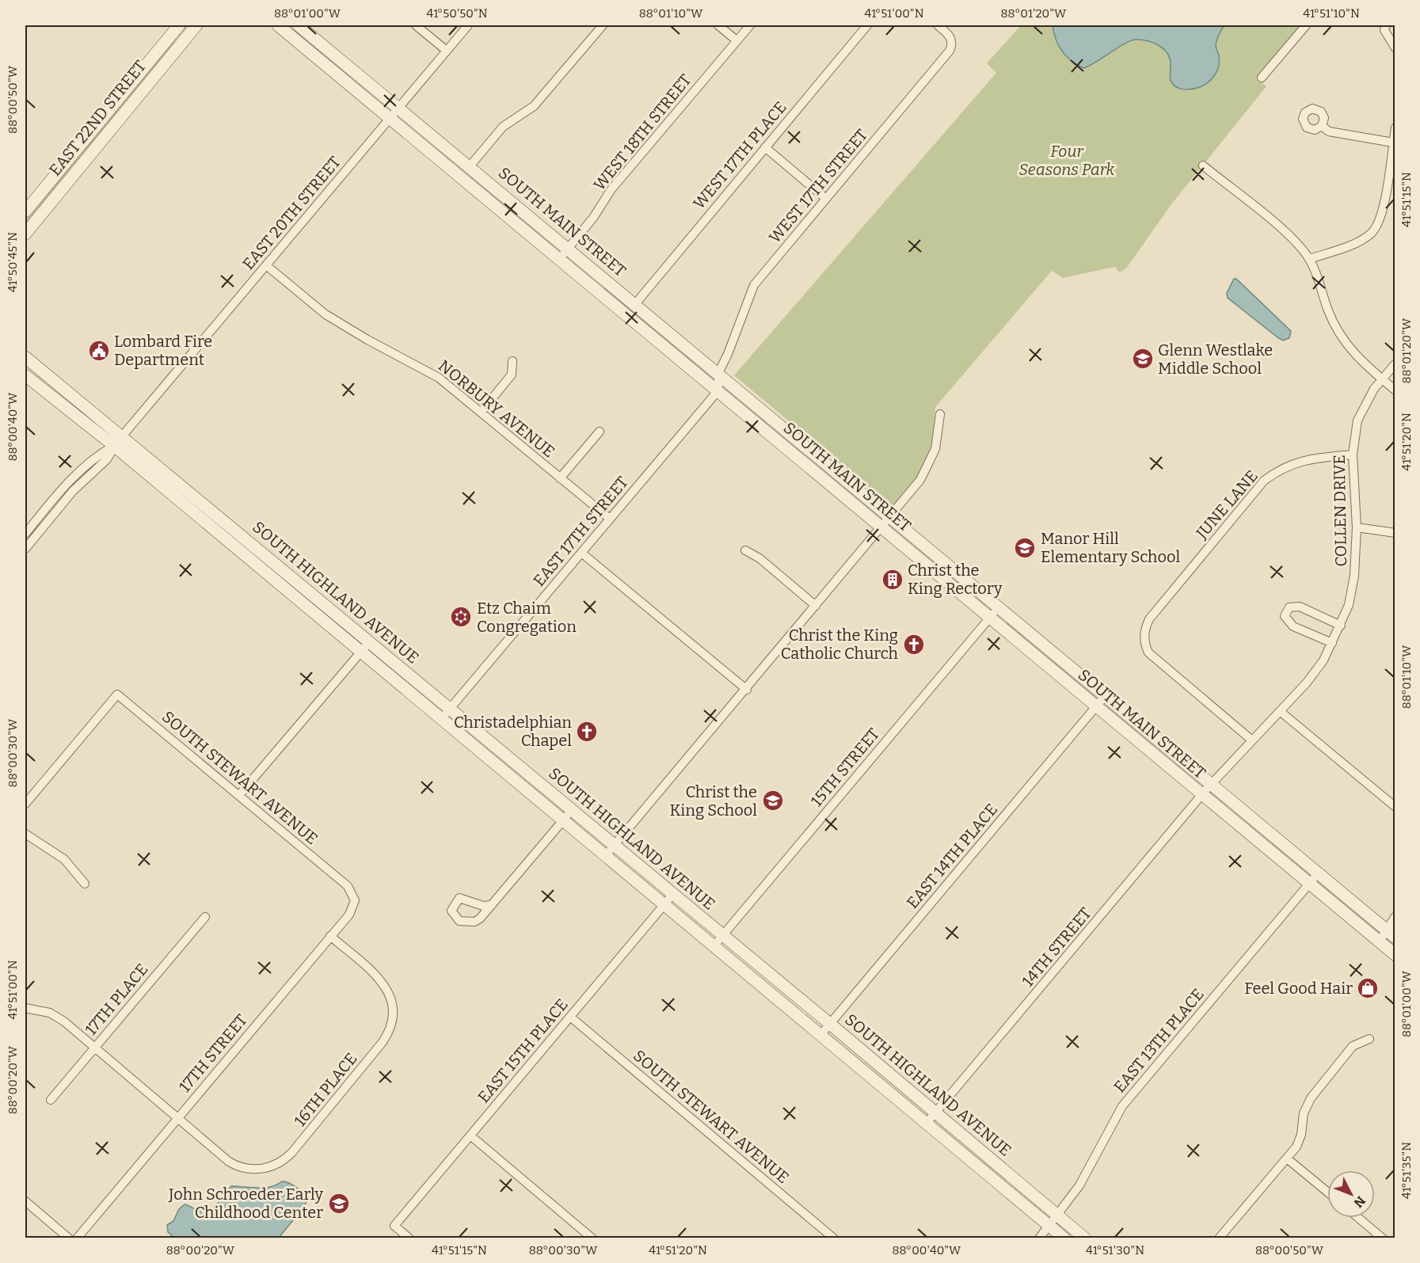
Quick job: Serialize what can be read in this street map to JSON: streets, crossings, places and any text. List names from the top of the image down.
{
  "streets": {
    "street": [
      "EAST 22ND STREET",
      "WEST 18TH STREET",
      "WEST 17TH PLACE",
      "WEST 17TH STREET",
      "EAST 20TH STREET",
      "SOUTH MAIN STREET",
      "NORBURY AVENUE",
      "JUNE LANE",
      "COLLEN DRIVE",
      "EAST 17TH STREET",
      "SOUTH HIGHLAND AVENUE",
      "15TH STREET",
      "SOUTH STEWART AVENUE",
      "EAST 14TH PLACE",
      "14TH STREET",
      "17TH PLACE",
      "EAST 13TH PLACE",
      "EAST 15TH PLACE",
      "17TH STREET",
      "16TH PLACE"
    ]
  },
  "crossings": [
    ["WEST 18TH STREET", "SOUTH MAIN STREET"],
    ["WEST 17TH PLACE", "SOUTH MAIN STREET"],
    ["WEST 17TH STREET", "SOUTH MAIN STREET"],
    ["WEST 17TH STREET", "EAST 17TH STREET"],
    ["EAST 20TH STREET", "SOUTH MAIN STREET"],
    ["EAST 20TH STREET", "NORBURY AVENUE"],
    ["EAST 20TH STREET", "SOUTH HIGHLAND AVENUE"],
    ["SOUTH MAIN STREET", "COLLEN DRIVE"],
    ["SOUTH MAIN STREET", "EAST 17TH STREET"],
    ["SOUTH MAIN STREET", "15TH STREET"],
    ["SOUTH MAIN STREET", "EAST 14TH PLACE"],
    ["SOUTH MAIN STREET", "14TH STREET"],
    ["SOUTH MAIN STREET", "EAST 13TH PLACE"],
    ["NORBURY AVENUE", "EAST 17TH STREET"],
    ["JUNE LANE", "COLLEN DRIVE"],
    ["COLLEN DRIVE", "14TH STREET"],
    ["EAST 17TH STREET", "SOUTH HIGHLAND AVENUE"],
    ["SOUTH HIGHLAND AVENUE", "15TH STREET"],
    ["SOUTH HIGHLAND AVENUE", "EAST 14TH PLACE"],
    ["SOUTH HIGHLAND AVENUE", "14TH STREET"],
    ["SOUTH HIGHLAND AVENUE", "EAST 13TH PLACE"],
    ["SOUTH HIGHLAND AVENUE", "EAST 15TH PLACE"],
    ["SOUTH STEWART AVENUE", "EAST 15TH PLACE"],
    ["SOUTH STEWART AVENUE", "17TH STREET"],
    ["17TH PLACE", "16TH PLACE"],
    ["17TH STREET", "16TH PLACE"]
  ],
  "parks": ["Four Seasons Park"],
  "places": {
    "public building": ["Lombard Fire Department"],
    "school or university": [
      "Glenn Westlake Middle School",
      "Manor Hill Elementary School",
      "Christ the King School",
      "John Schroeder Early Childhood Center"
    ],
    "building": ["Christ the King Rectory"],
    "synagogue": ["Etz Chaim Congregation"],
    "church": ["Christ the King Catholic Church", "Christadelphian Chapel"],
    "shop": ["Feel Good Hair"]
  },
  "north": "bottom right",
  "coordinates": [
    "88°01'00\"W",
    "41°50'50\"N",
    "88°01'10\"W",
    "41°51'00\"N",
    "88°01'20\"W",
    "41°51'10\"N",
    "88°00'50\"W",
    "41°51'15\"N",
    "41°50'45\"N",
    "88°00'40\"W",
    "41°51'20\"N",
    "88°00'30\"W",
    "88°00'20\"W",
    "41°51'35\"N",
    "41°51'30\"N"
  ]
}
